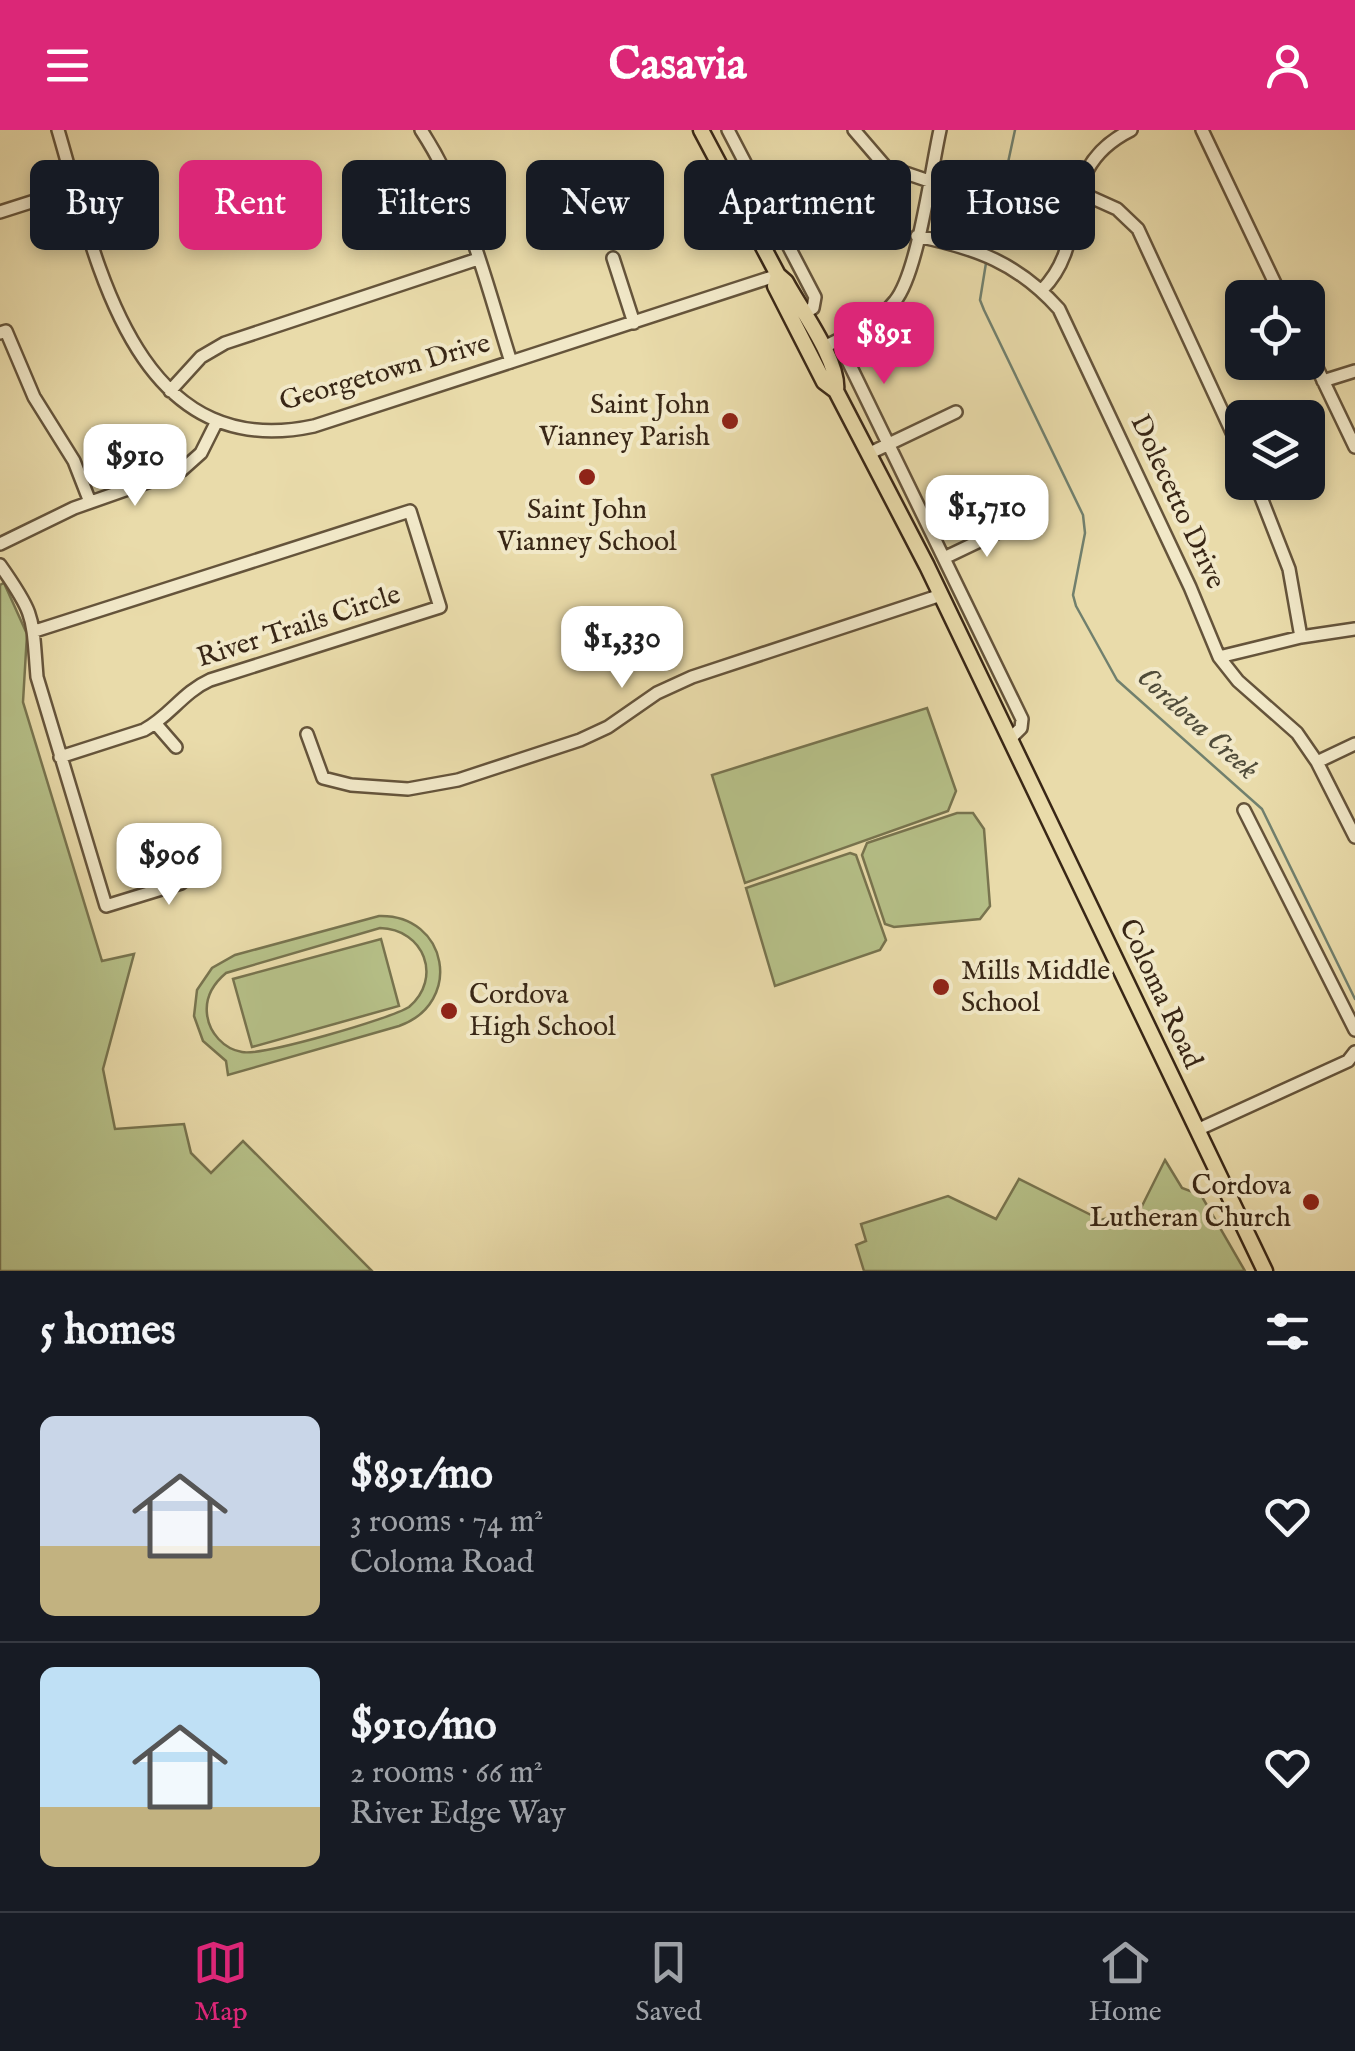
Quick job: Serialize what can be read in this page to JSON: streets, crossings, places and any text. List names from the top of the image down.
{
  "streets": {
    "main road": ["Coloma Road"],
    "street": ["Georgetown Drive", "Dolecetto Drive", "River Trails Circle"]
  },
  "crossings": [
    ["Georgetown Drive", "Coloma Road"]
  ],
  "water": ["Cordova Creek"],
  "places": [
    "Saint John Vianney Parish",
    "Saint John Vianney School",
    "Mills Middle School",
    "Cordova High School",
    "Cordova Lutheran Church"
  ],
  "page": {
    "header": "Casavia",
    "chip": [
      "Buy",
      "Rent",
      "Filters",
      "New",
      "Apartment",
      "House"
    ],
    "price": [
      "$891",
      "$910",
      "$1,710",
      "$1,330",
      "$906"
    ],
    "heading": "5 homes",
    "list": [
      {
        "name": "$891/mo",
        "note": "3 rooms · 74 m² · Coloma Road"
      },
      {
        "name": "$910/mo",
        "note": "2 rooms · 66 m² · River Edge Way"
      }
    ],
    "tabs": ["Map", "Saved", "Home"]
  }
}
